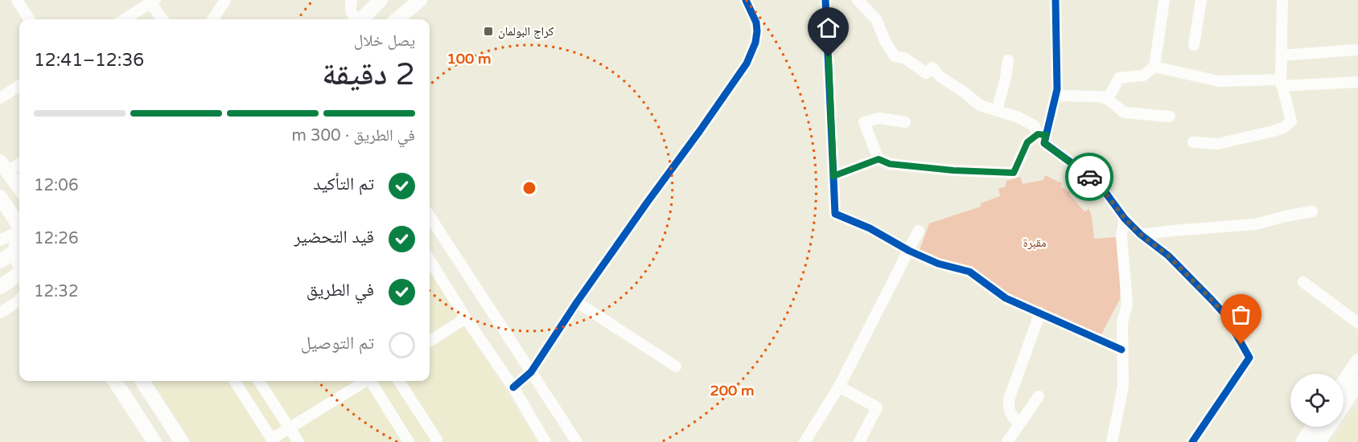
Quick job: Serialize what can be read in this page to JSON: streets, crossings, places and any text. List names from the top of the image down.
{
  "parks": ["مقبرة"],
  "places": {
    "transit": ["كراج البولمان"]
  },
  "page": {
    "heading": ["2 دقيقة", "يصل خلال", "12:36–12:41"],
    "bar": "في الطريق · 300 m",
    "list": [
      ["تم التأكيد", "12:06"],
      ["قيد التحضير", "12:26"],
      ["في الطريق", "12:32"],
      "تم التوصيل"
    ]
  },
  "rings": ["100 m", "200 m"]
}
